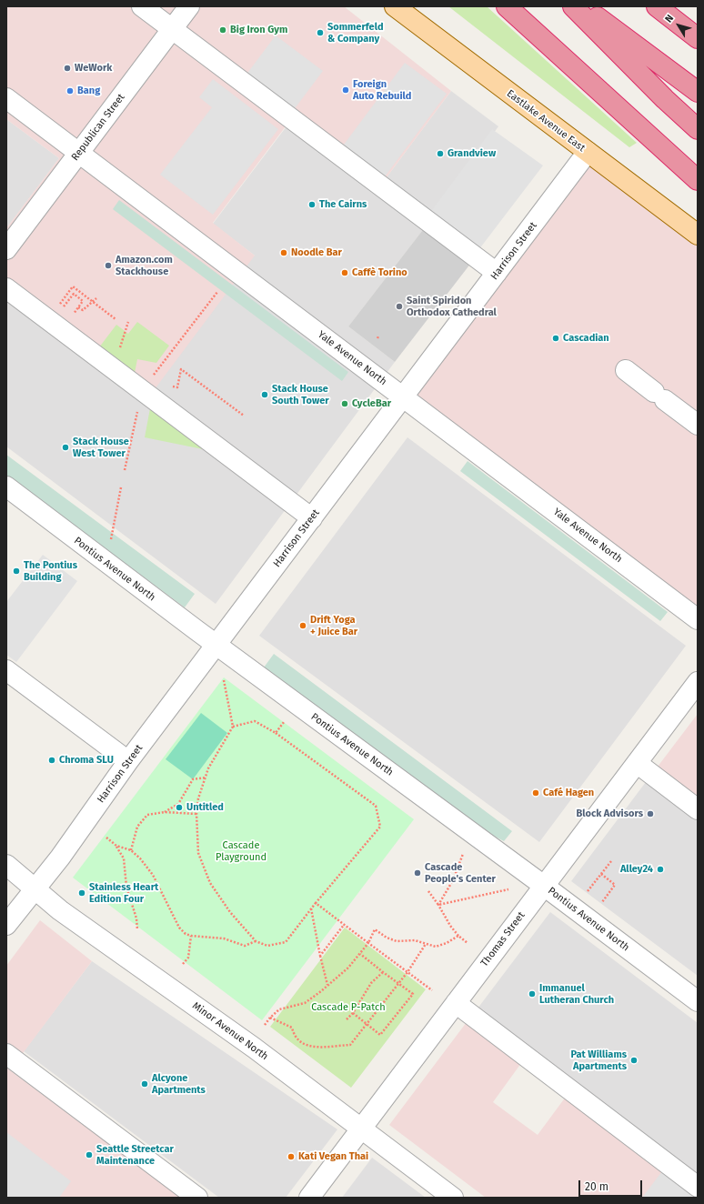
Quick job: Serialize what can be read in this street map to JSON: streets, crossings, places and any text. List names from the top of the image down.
{
  "streets": {
    "main road": ["Eastlake Avenue East"],
    "street": [
      "Republican Street",
      "Harrison Street",
      "Yale Avenue North",
      "Pontius Avenue North",
      "Thomas Street",
      "Minor Avenue North"
    ]
  },
  "crossings": [
    ["Eastlake Avenue East", "Harrison Street"],
    ["Republican Street", "Yale Avenue North"],
    ["Harrison Street", "Yale Avenue North"],
    ["Harrison Street", "Pontius Avenue North"],
    ["Harrison Street", "Minor Avenue North"],
    ["Pontius Avenue North", "Thomas Street"],
    ["Thomas Street", "Minor Avenue North"]
  ],
  "parks": ["Cascade Playground", "Cascade P-Patch"],
  "places": [
    "Big Iron Gym",
    "Sommerfeld & Company",
    "WeWork",
    "Foreign Auto Rebuild",
    "Bang",
    "Grandview",
    "The Cairns",
    "Noodle Bar",
    "Amazon.com Stackhouse",
    "Caffè Torino",
    "Saint Spiridon Orthodox Cathedral",
    "Cascadian",
    "Stack House South Tower",
    "CycleBar",
    "Stack House West Tower",
    "The Pontius Building",
    "Drift Yoga + Juice Bar",
    "Chroma SLU",
    "Café Hagen",
    "Untitled",
    "Block Advisors",
    "Alley24",
    "Cascade People's Center",
    "Stainless Heart Edition Four",
    "Immanuel Lutheran Church",
    "Pat Williams Apartments",
    "Alcyone Apartments",
    "Seattle Streetcar Maintenance",
    "Kati Vegan Thai"
  ],
  "scale_bar": "20 m",
  "north": "top left"
}
